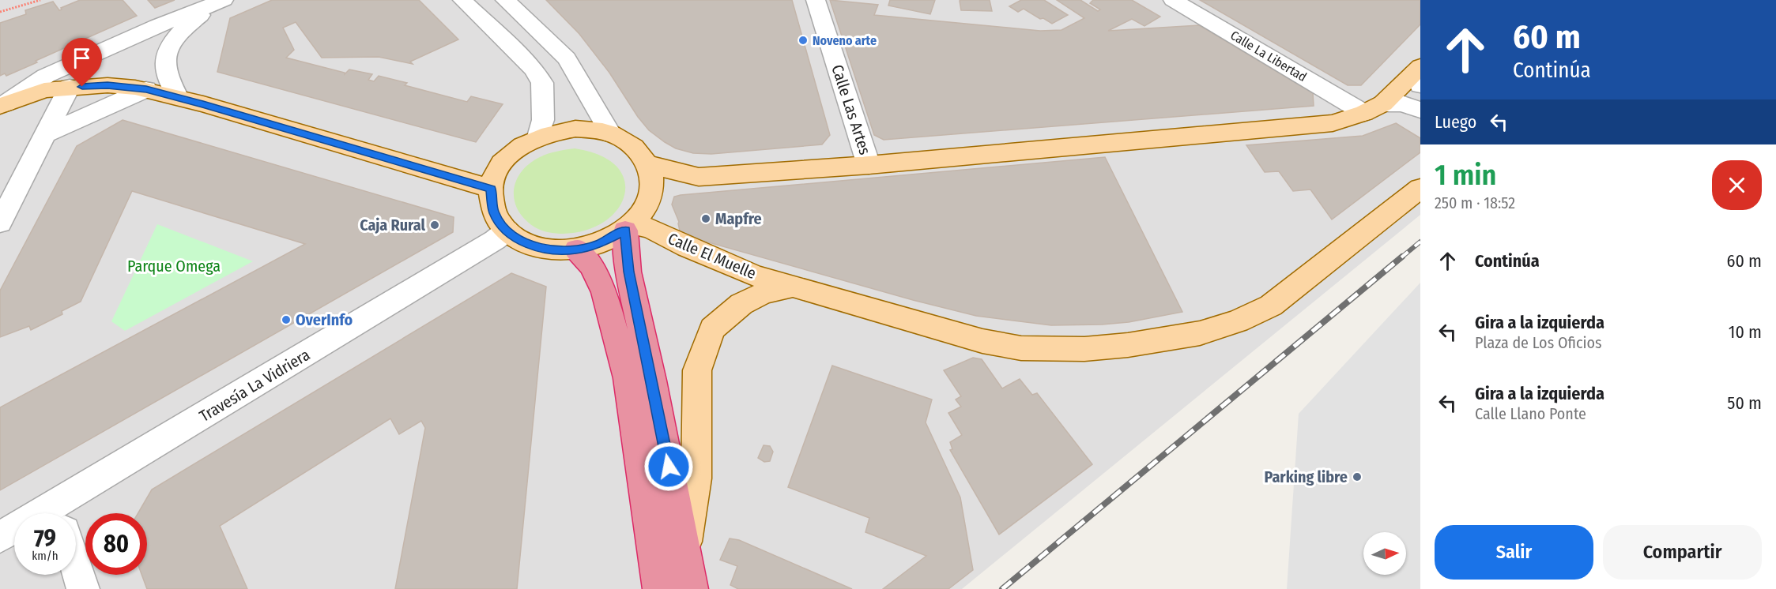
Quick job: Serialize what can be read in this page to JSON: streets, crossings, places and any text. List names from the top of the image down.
{
  "streets": {
    "main road": ["Calle El Muelle"],
    "street": ["Calle La Libertad", "Calle Las Artes", "Travesía La Vidriera"]
  },
  "crossings": [
    ["Calle El Muelle", "Travesía La Vidriera"]
  ],
  "parks": ["Parque Omega"],
  "places": [
    "Noveno arte",
    "Mapfre",
    "Caja Rural",
    "OverInfo",
    "Parking libre"
  ],
  "north": "right",
  "page": {
    "turn": ["60 m", "Continúa"],
    "then": "Luego",
    "heading": ["1 min", "250 m · 18:52"],
    "list": [
      {
        "name": "Continúa",
        "value": "60 m"
      },
      {
        "name": "Gira a la izquierda",
        "note": "Plaza de Los Oficios",
        "value": "10 m"
      },
      {
        "name": "Gira a la izquierda",
        "note": "Calle Llano Ponte",
        "value": "50 m"
      }
    ],
    "speed": "79 km/h",
    "limit": "80",
    "buttons": ["Salir", "Compartir"]
  }
}
